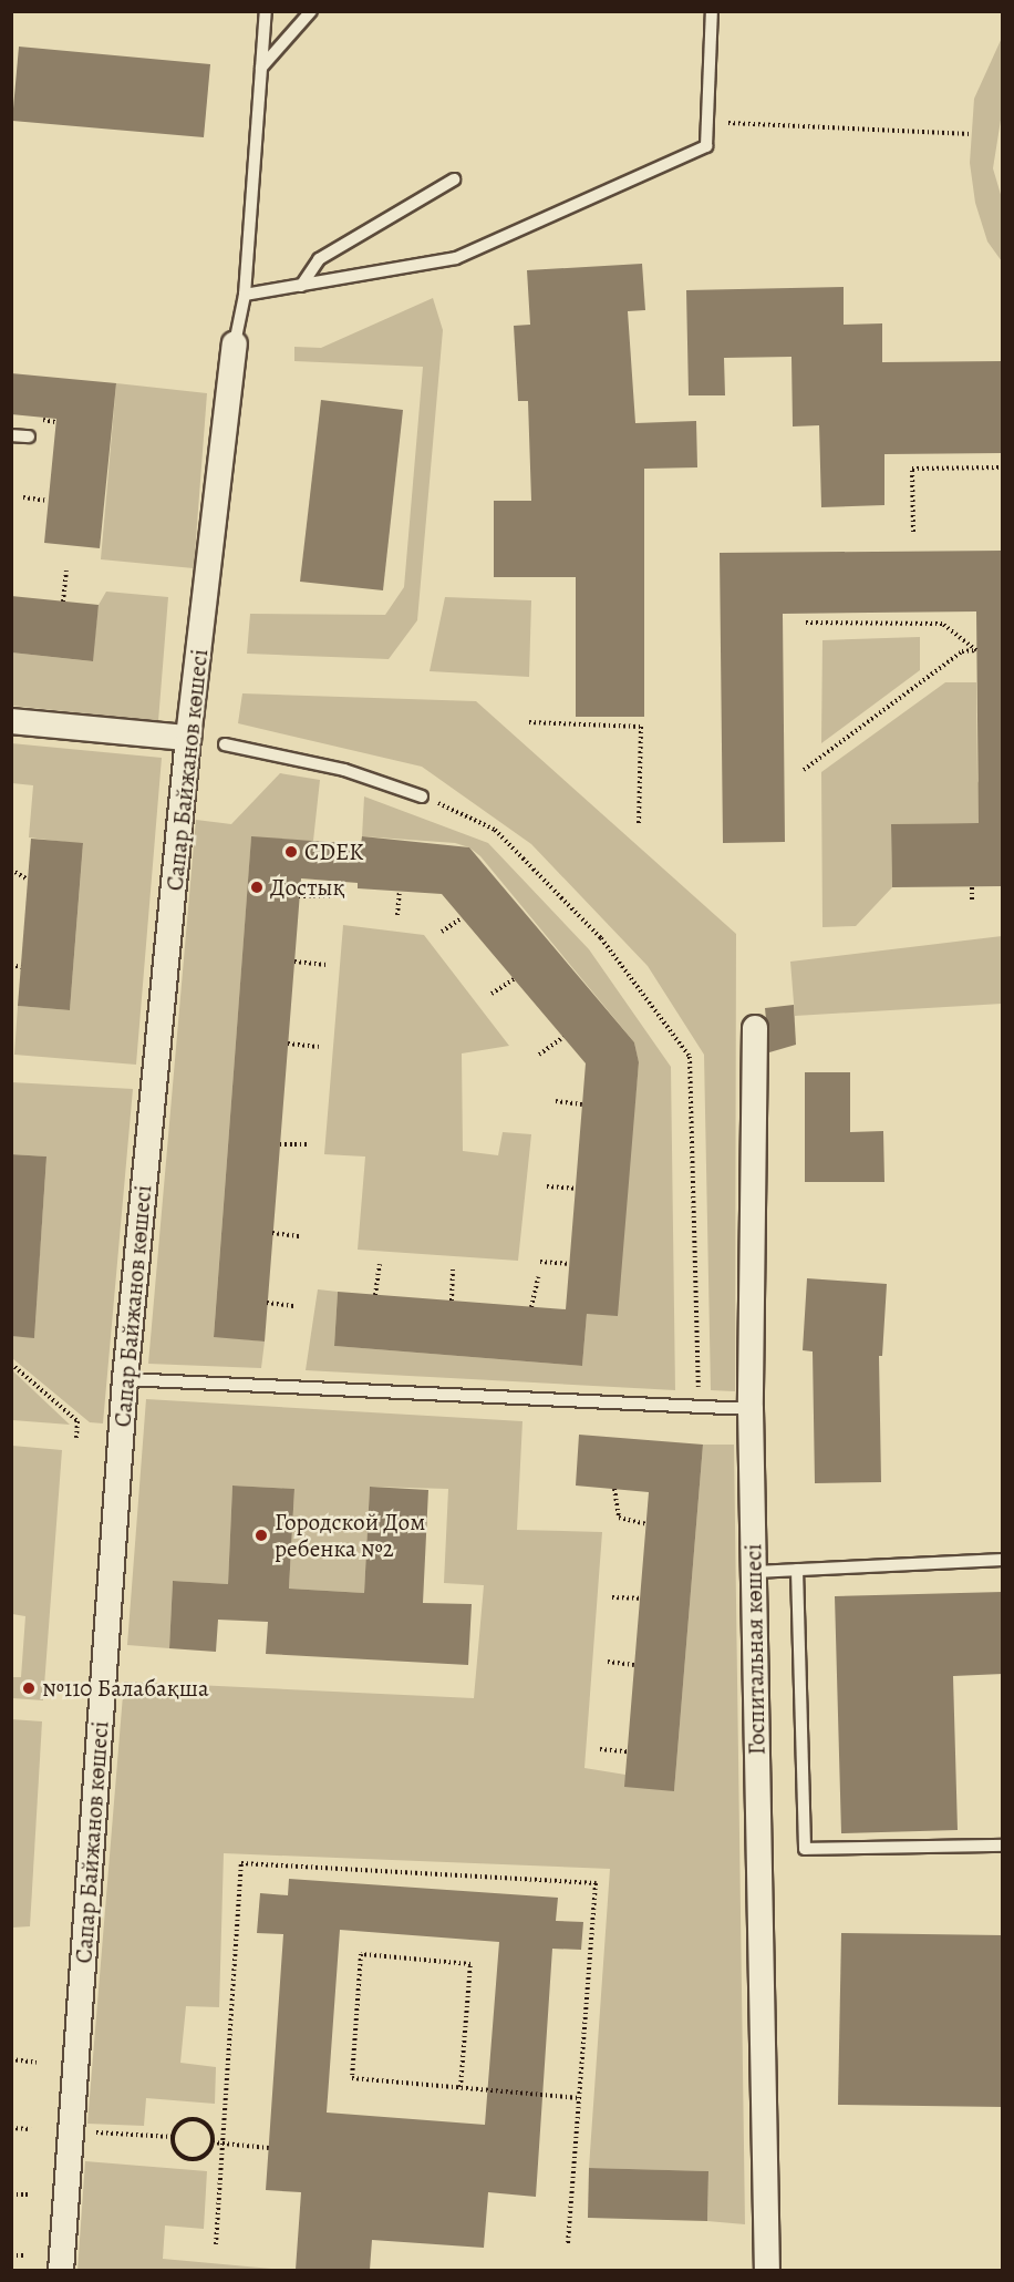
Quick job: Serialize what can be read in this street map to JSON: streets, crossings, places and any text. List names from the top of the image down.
{
  "streets": {
    "street": ["Сапар Байжанов көшесі", "Госпитальная көшесі"]
  },
  "places": [
    "CDEK",
    "Достық",
    "Городской Дом ребенка №2",
    "№110 Балабақша"
  ]
}
